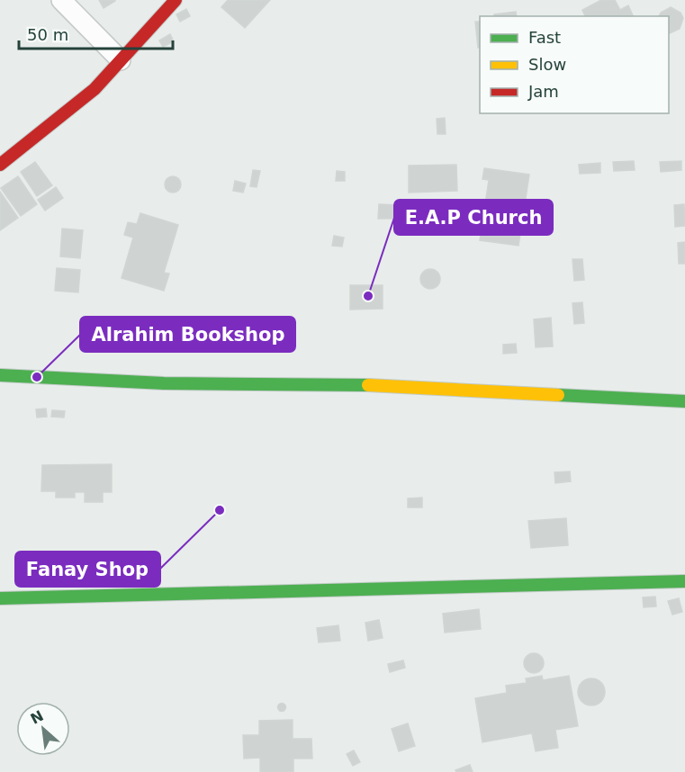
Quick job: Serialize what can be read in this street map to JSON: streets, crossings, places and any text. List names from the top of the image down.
{
  "places": ["E.A.P Church", "Alrahim Bookshop", "Fanay Shop"],
  "legend": ["Fast", "Slow", "Jam"],
  "scale_bar": "50 m",
  "north": "top left"
}
